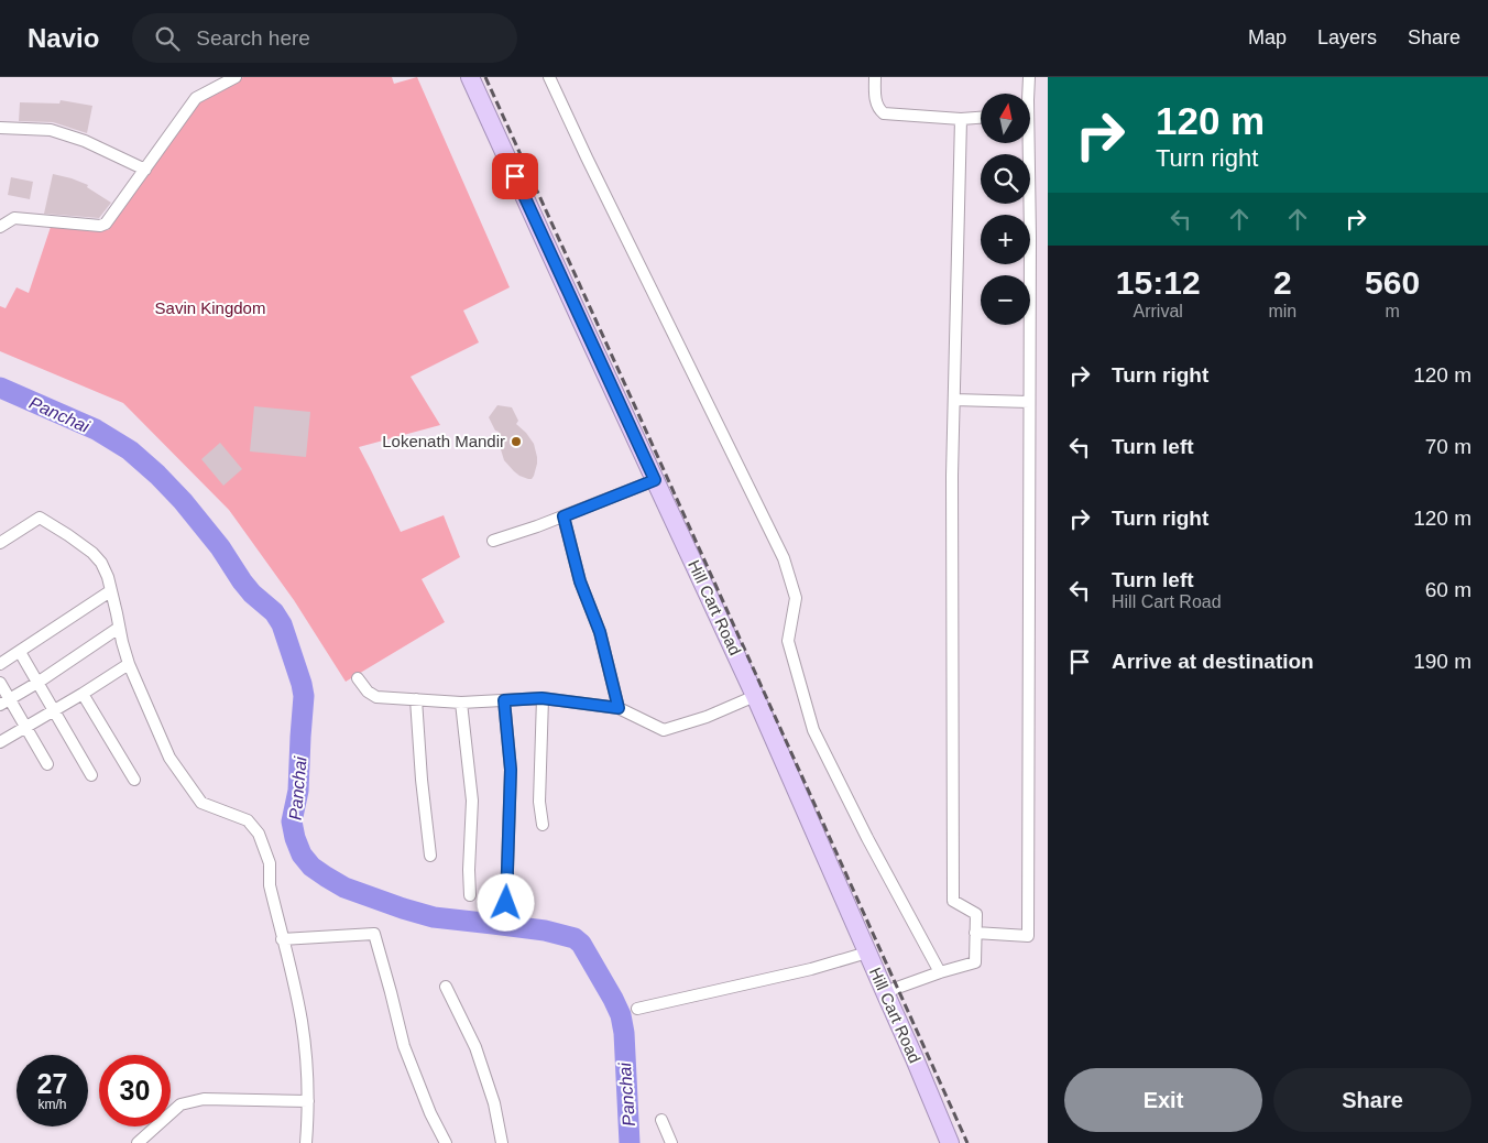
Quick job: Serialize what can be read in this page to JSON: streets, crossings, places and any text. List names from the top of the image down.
{
  "streets": {
    "highway": ["Hill Cart Road"]
  },
  "water": ["Panchai"],
  "parks": ["Savin Kingdom"],
  "places": ["Lokenath Mandir"],
  "north": "top",
  "page": {
    "header": "Navio",
    "search": "Search here",
    "nav": ["Map", "Layers", "Share"],
    "turn": ["120 m", "Turn right"],
    "map_buttons": ["+", "−"],
    "eta": [
      "15:12",
      "Arrival",
      "2",
      "min",
      "560",
      "m"
    ],
    "list": [
      {
        "name": "Turn right",
        "value": "120 m"
      },
      {
        "name": "Turn left",
        "value": "70 m"
      },
      {
        "name": "Turn right",
        "value": "120 m"
      },
      {
        "name": "Turn left",
        "note": "Hill Cart Road",
        "value": "60 m"
      },
      {
        "name": "Arrive at destination",
        "value": "190 m"
      }
    ],
    "speed": "27 km/h",
    "limit": "30",
    "buttons": ["Exit", "Share"]
  }
}
